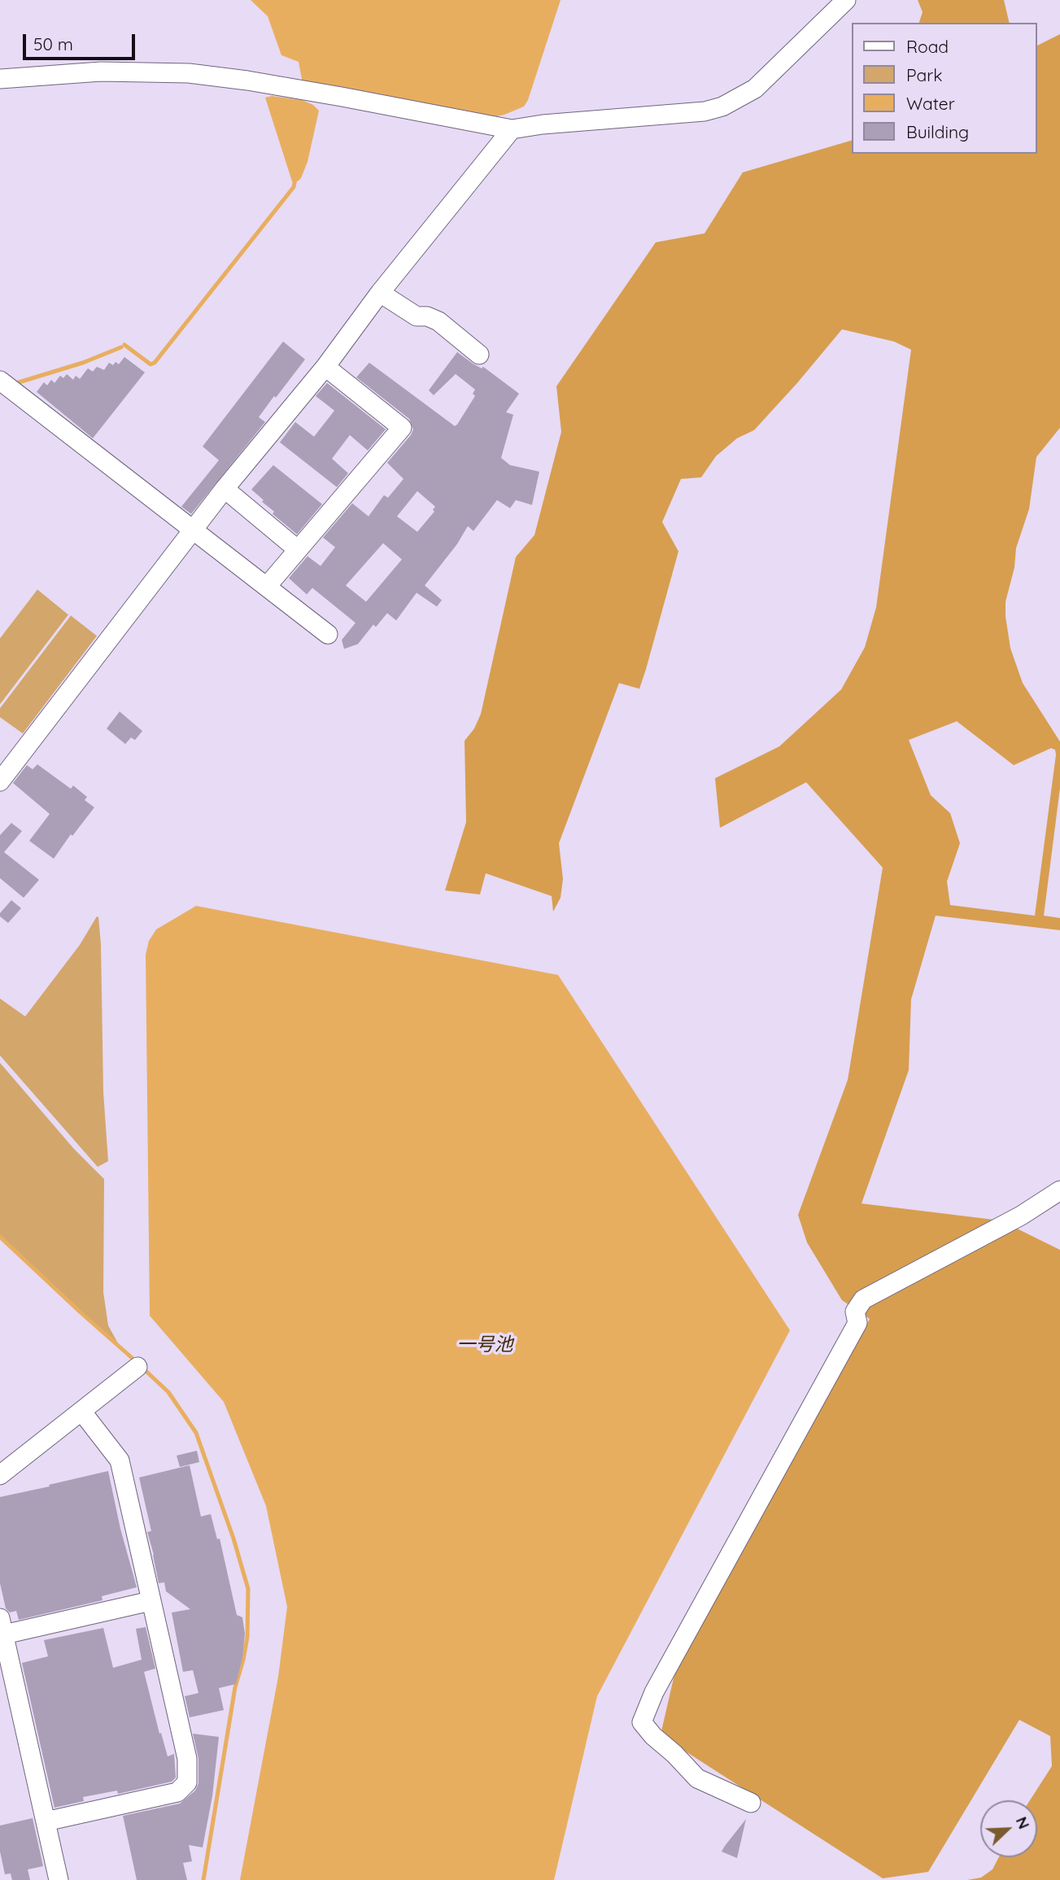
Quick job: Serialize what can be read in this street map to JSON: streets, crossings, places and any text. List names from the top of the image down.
{
  "water": ["一号池"],
  "legend": [
    "Road",
    "Park",
    "Water",
    "Building"
  ],
  "scale_bar": "50 m",
  "north": "top right"
}
